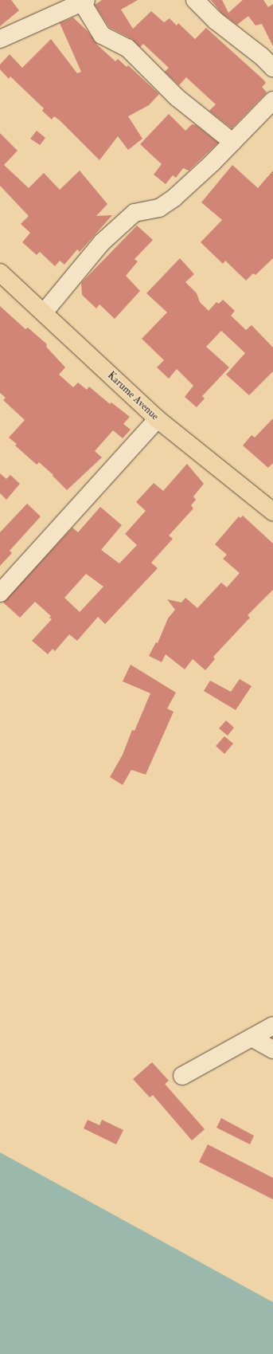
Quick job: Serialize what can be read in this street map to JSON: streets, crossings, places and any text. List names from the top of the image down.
{
  "streets": {
    "main road": ["Karume Avenue"]
  }
}
